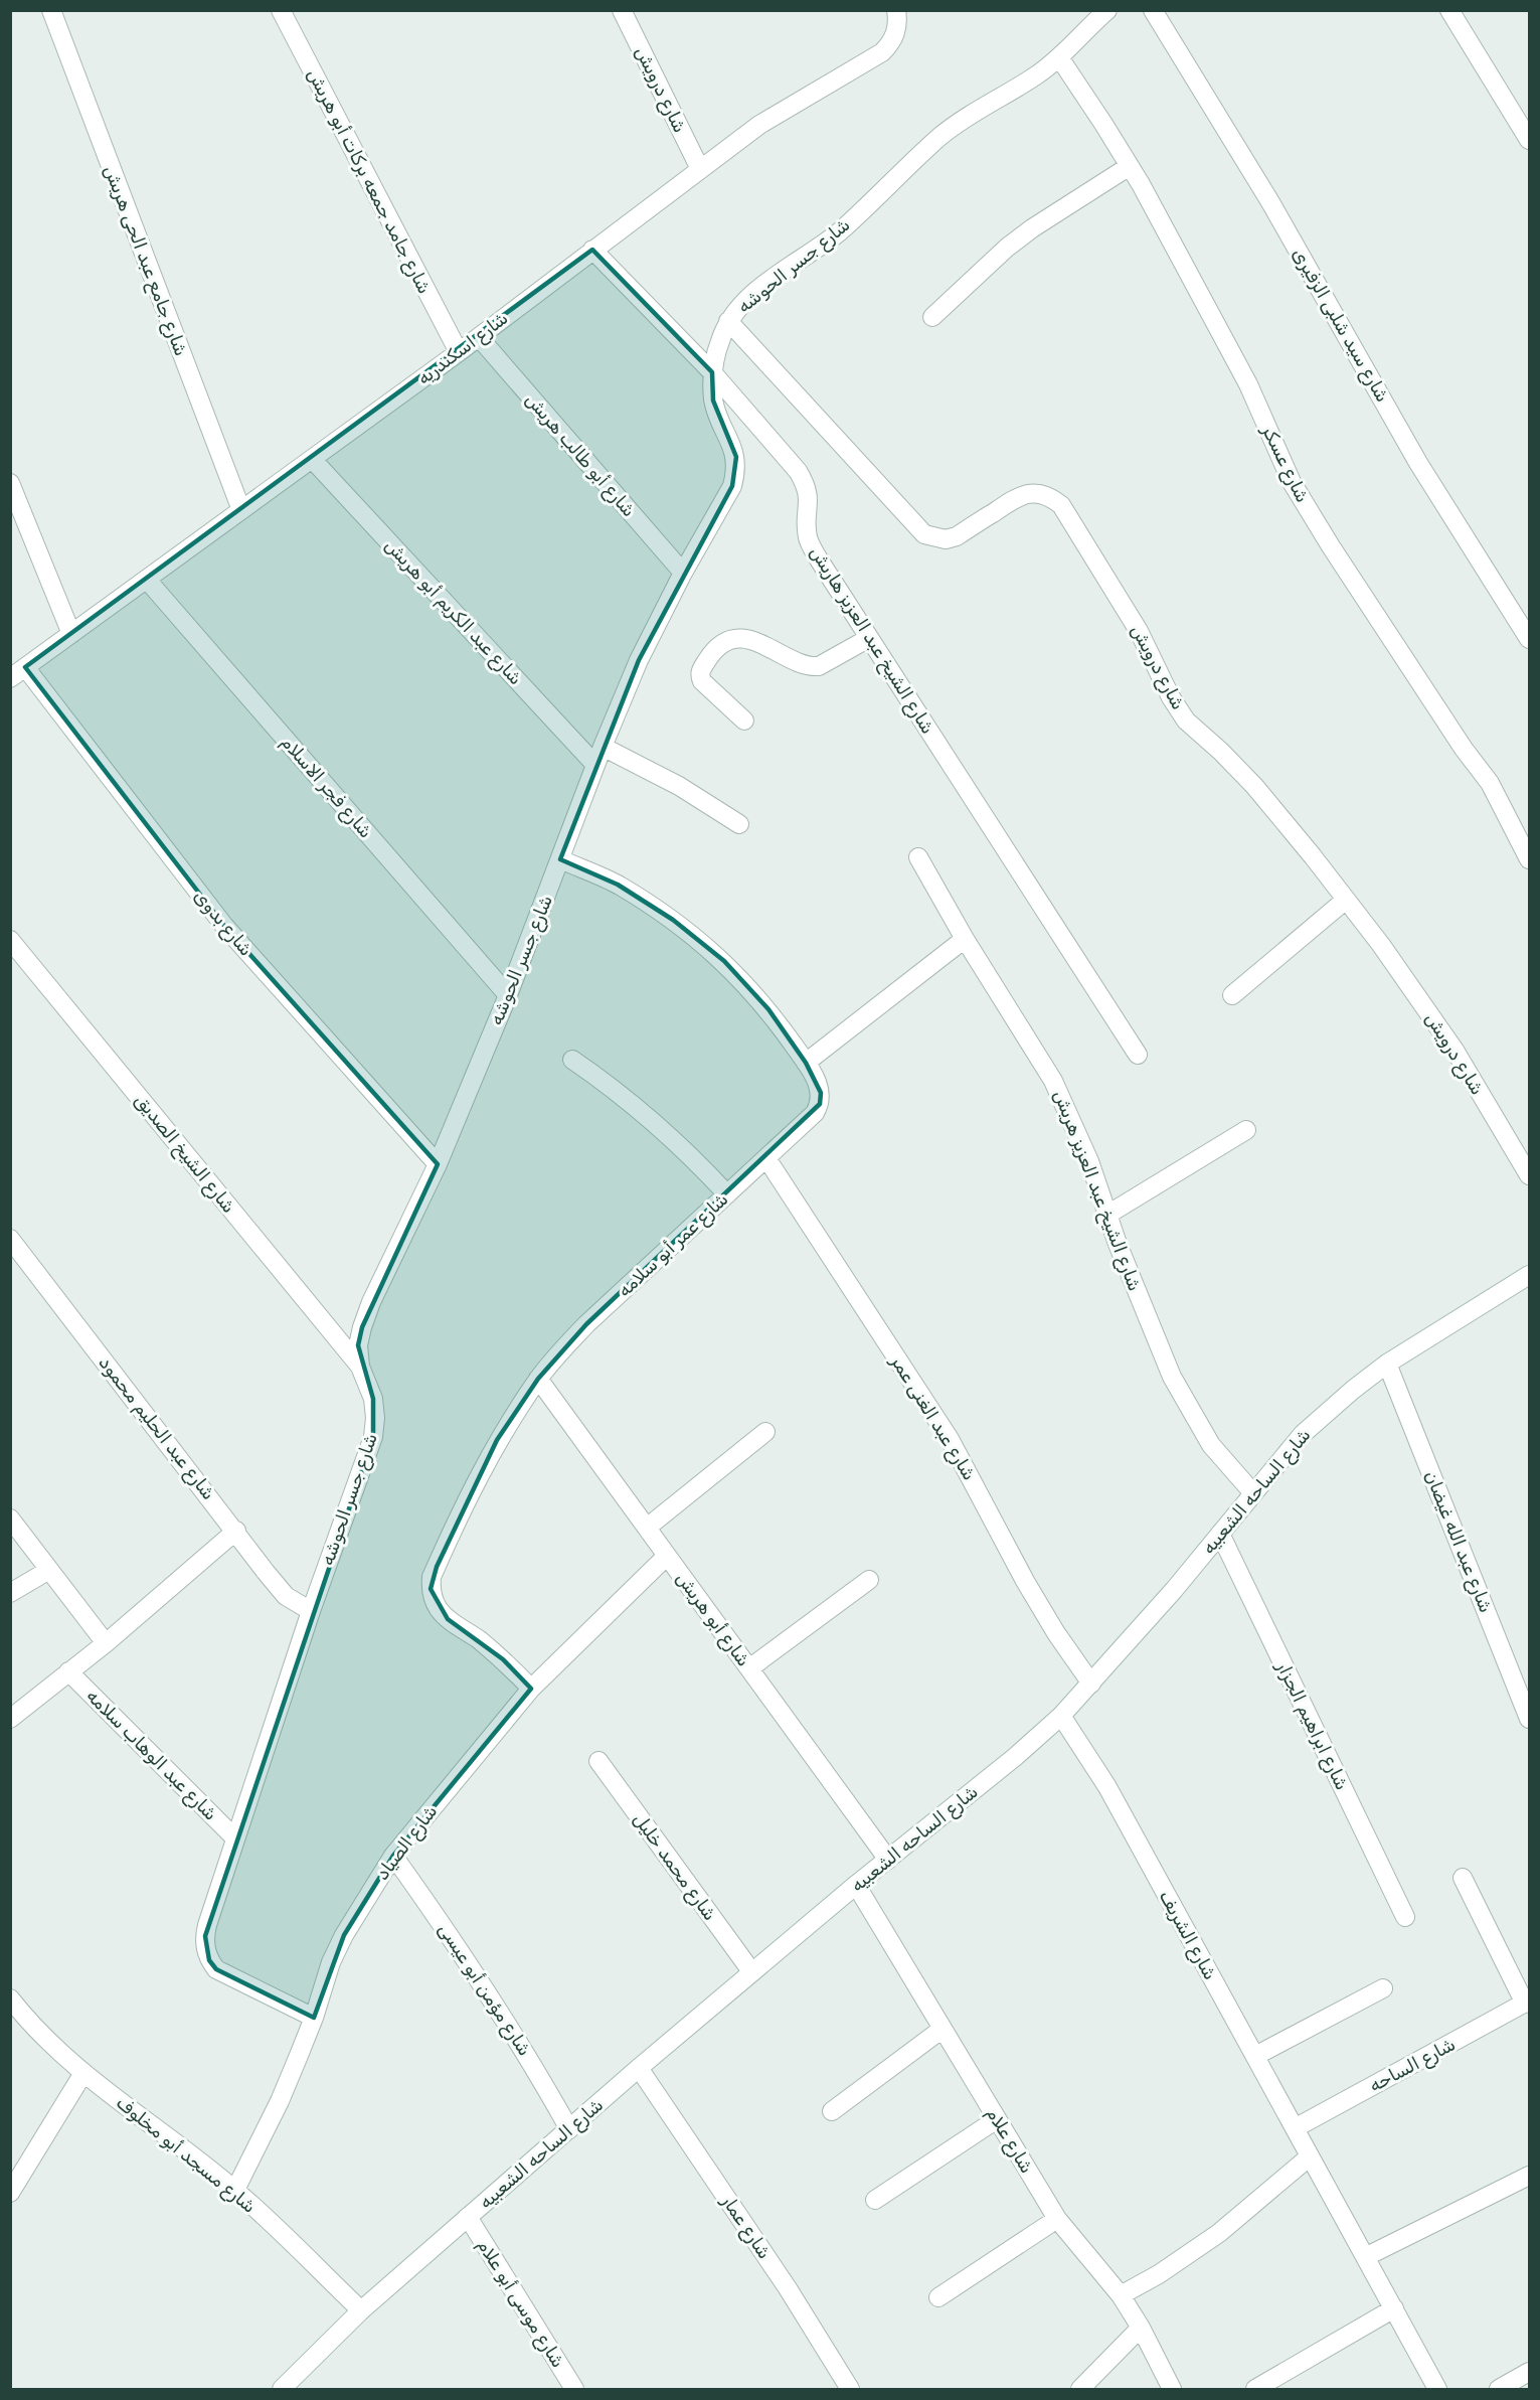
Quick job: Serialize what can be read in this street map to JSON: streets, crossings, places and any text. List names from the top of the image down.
{
  "streets": {
    "street": [
      "شارع درويش",
      "شارع جامد جمعه بركات أبو هريش",
      "شارع جامع عبد الحى هريش",
      "شارع جسر الحوشه",
      "شارع سيد شلبى الزفيرى",
      "شارع اسكندريه",
      "شارع أبو طالب هريش",
      "شارع عسكر",
      "شارع عبد الكريم أبو هريش",
      "شارع الشيخ عبد العزيز هاريش",
      "شارع فجر الاسلام",
      "شارع بدوى",
      "شارع الشيخ الصديق",
      "شارع الشيخ عبد العزيز هريش",
      "شارع عمر أبو سلامه",
      "شارع عبد الغنى عمر",
      "شارع عبد الحليم محمود",
      "شارع الساحه الشعبيه",
      "شارع عبد الله غيضان",
      "شارع أبو هريش",
      "شارع ابراهيم الجزار",
      "شارع عبد الوهاب سلامه",
      "شارع الصياد",
      "شارع محمد خليل",
      "شارع الشريف",
      "شارع مؤمن أبو عيسى",
      "شارع الساحه",
      "شارع علام",
      "شارع مسجد أبو مخلوف",
      "شارع عمار",
      "شارع موسى أبو علام"
    ]
  },
  "crossings": [
    ["شارع درويش", "شارع جسر الحوشه"],
    ["شارع درويش", "شارع اسكندريه"],
    ["شارع جامد جمعه بركات أبو هريش", "شارع اسكندريه"],
    ["شارع جامع عبد الحى هريش", "شارع اسكندريه"],
    ["شارع جسر الحوشه", "شارع أبو طالب هريش"],
    ["شارع جسر الحوشه", "شارع عسكر"],
    ["شارع جسر الحوشه", "شارع عبد الكريم أبو هريش"],
    ["شارع جسر الحوشه", "شارع الشيخ عبد العزيز هاريش"],
    ["شارع جسر الحوشه", "شارع فجر الاسلام"],
    ["شارع جسر الحوشه", "شارع بدوى"],
    ["شارع جسر الحوشه", "شارع الشيخ الصديق"],
    ["شارع جسر الحوشه", "شارع عمر أبو سلامه"],
    ["شارع جسر الحوشه", "شارع عبد الحليم محمود"],
    ["شارع جسر الحوشه", "شارع عبد الوهاب سلامه"],
    ["شارع جسر الحوشه", "شارع الصياد"],
    ["شارع اسكندريه", "شارع أبو طالب هريش"],
    ["شارع اسكندريه", "شارع عبد الكريم أبو هريش"],
    ["شارع اسكندريه", "شارع الشيخ عبد العزيز هاريش"],
    ["شارع اسكندريه", "شارع فجر الاسلام"],
    ["شارع اسكندريه", "شارع بدوى"],
    ["شارع الشيخ عبد العزيز هريش", "شارع الساحه الشعبيه"],
    ["شارع عمر أبو سلامه", "شارع عبد الغنى عمر"],
    ["شارع عمر أبو سلامه", "شارع أبو هريش"],
    ["شارع عمر أبو سلامه", "شارع الصياد"],
    ["شارع عبد الغنى عمر", "شارع الساحه الشعبيه"],
    ["شارع الساحه الشعبيه", "شارع عبد الله غيضان"],
    ["شارع الساحه الشعبيه", "شارع أبو هريش"],
    ["شارع الساحه الشعبيه", "شارع ابراهيم الجزار"],
    ["شارع الساحه الشعبيه", "شارع محمد خليل"],
    ["شارع الساحه الشعبيه", "شارع الشريف"],
    ["شارع الساحه الشعبيه", "شارع مؤمن أبو عيسى"],
    ["شارع الساحه الشعبيه", "شارع علام"],
    ["شارع الساحه الشعبيه", "شارع مسجد أبو مخلوف"],
    ["شارع الساحه الشعبيه", "شارع عمار"],
    ["شارع الساحه الشعبيه", "شارع موسى أبو علام"],
    ["شارع أبو هريش", "شارع الصياد"],
    ["شارع الصياد", "شارع مؤمن أبو عيسى"],
    ["شارع الصياد", "شارع مسجد أبو مخلوف"],
    ["شارع الشريف", "شارع الساحه"]
  ]
}
